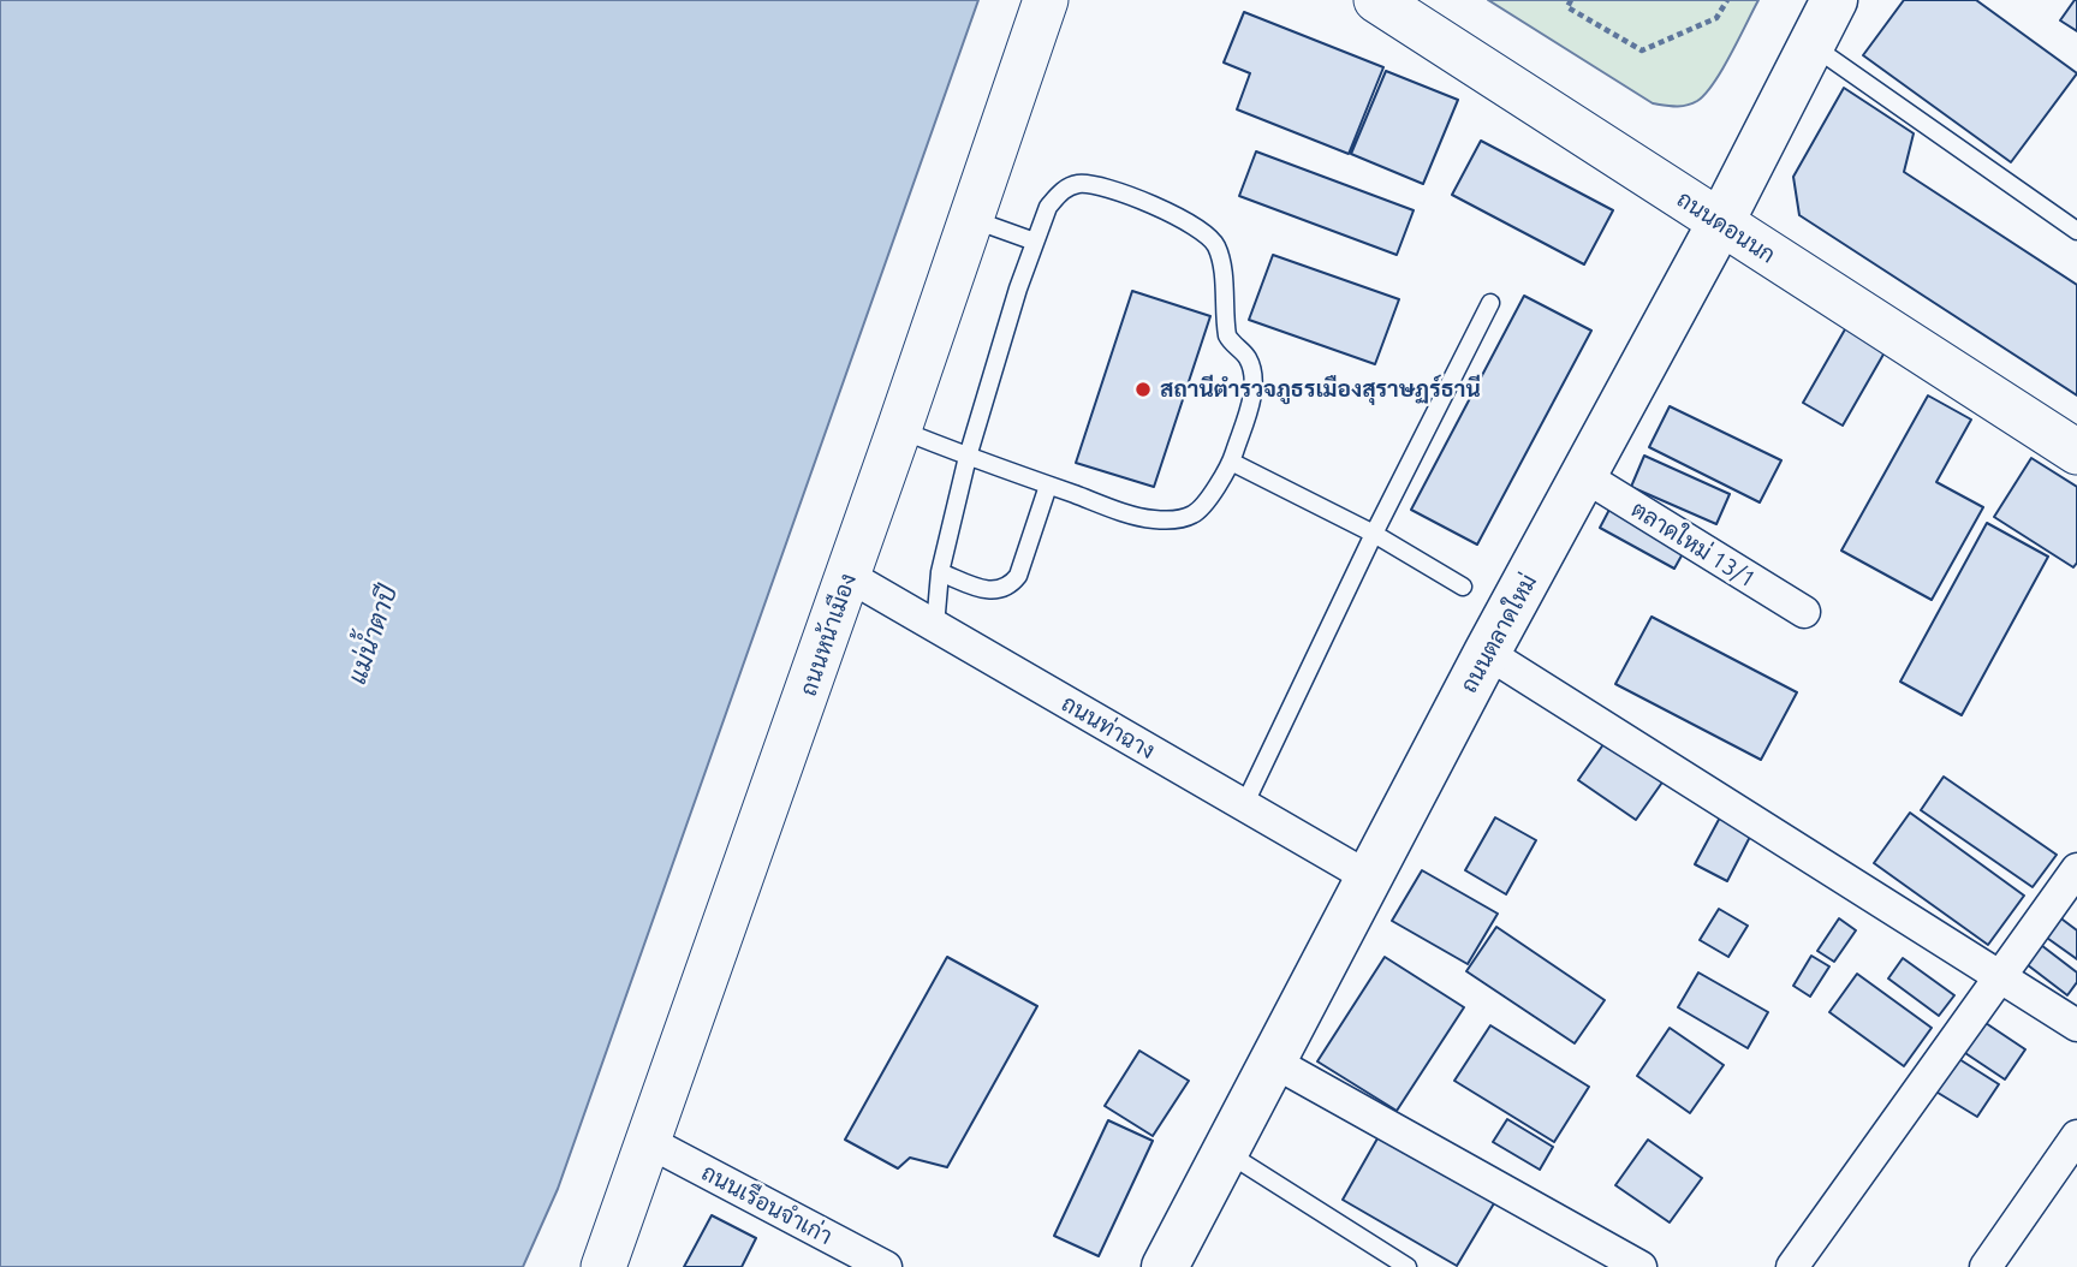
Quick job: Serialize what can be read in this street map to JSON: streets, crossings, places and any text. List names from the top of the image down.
{
  "streets": {
    "main road": ["ถนนตลาดใหม่"],
    "street": [
      "ถนนดอนนก",
      "ตลาดใหม่ 13/1",
      "ถนนหน้าเมือง",
      "ถนนท่าฉาง",
      "ถนนเรือนจำเก่า"
    ]
  },
  "crossings": [
    ["ถนนดอนนก", "ถนนตลาดใหม่"],
    ["ตลาดใหม่ 13/1", "ถนนตลาดใหม่"],
    ["ถนนตลาดใหม่", "ถนนท่าฉาง"],
    ["ถนนหน้าเมือง", "ถนนท่าฉาง"],
    ["ถนนหน้าเมือง", "ถนนเรือนจำเก่า"]
  ],
  "water": ["แม่น้ำตาปี"],
  "places": ["สถานีตำรวจภูธรเมืองสุราษฏร์ธานี"]
}
